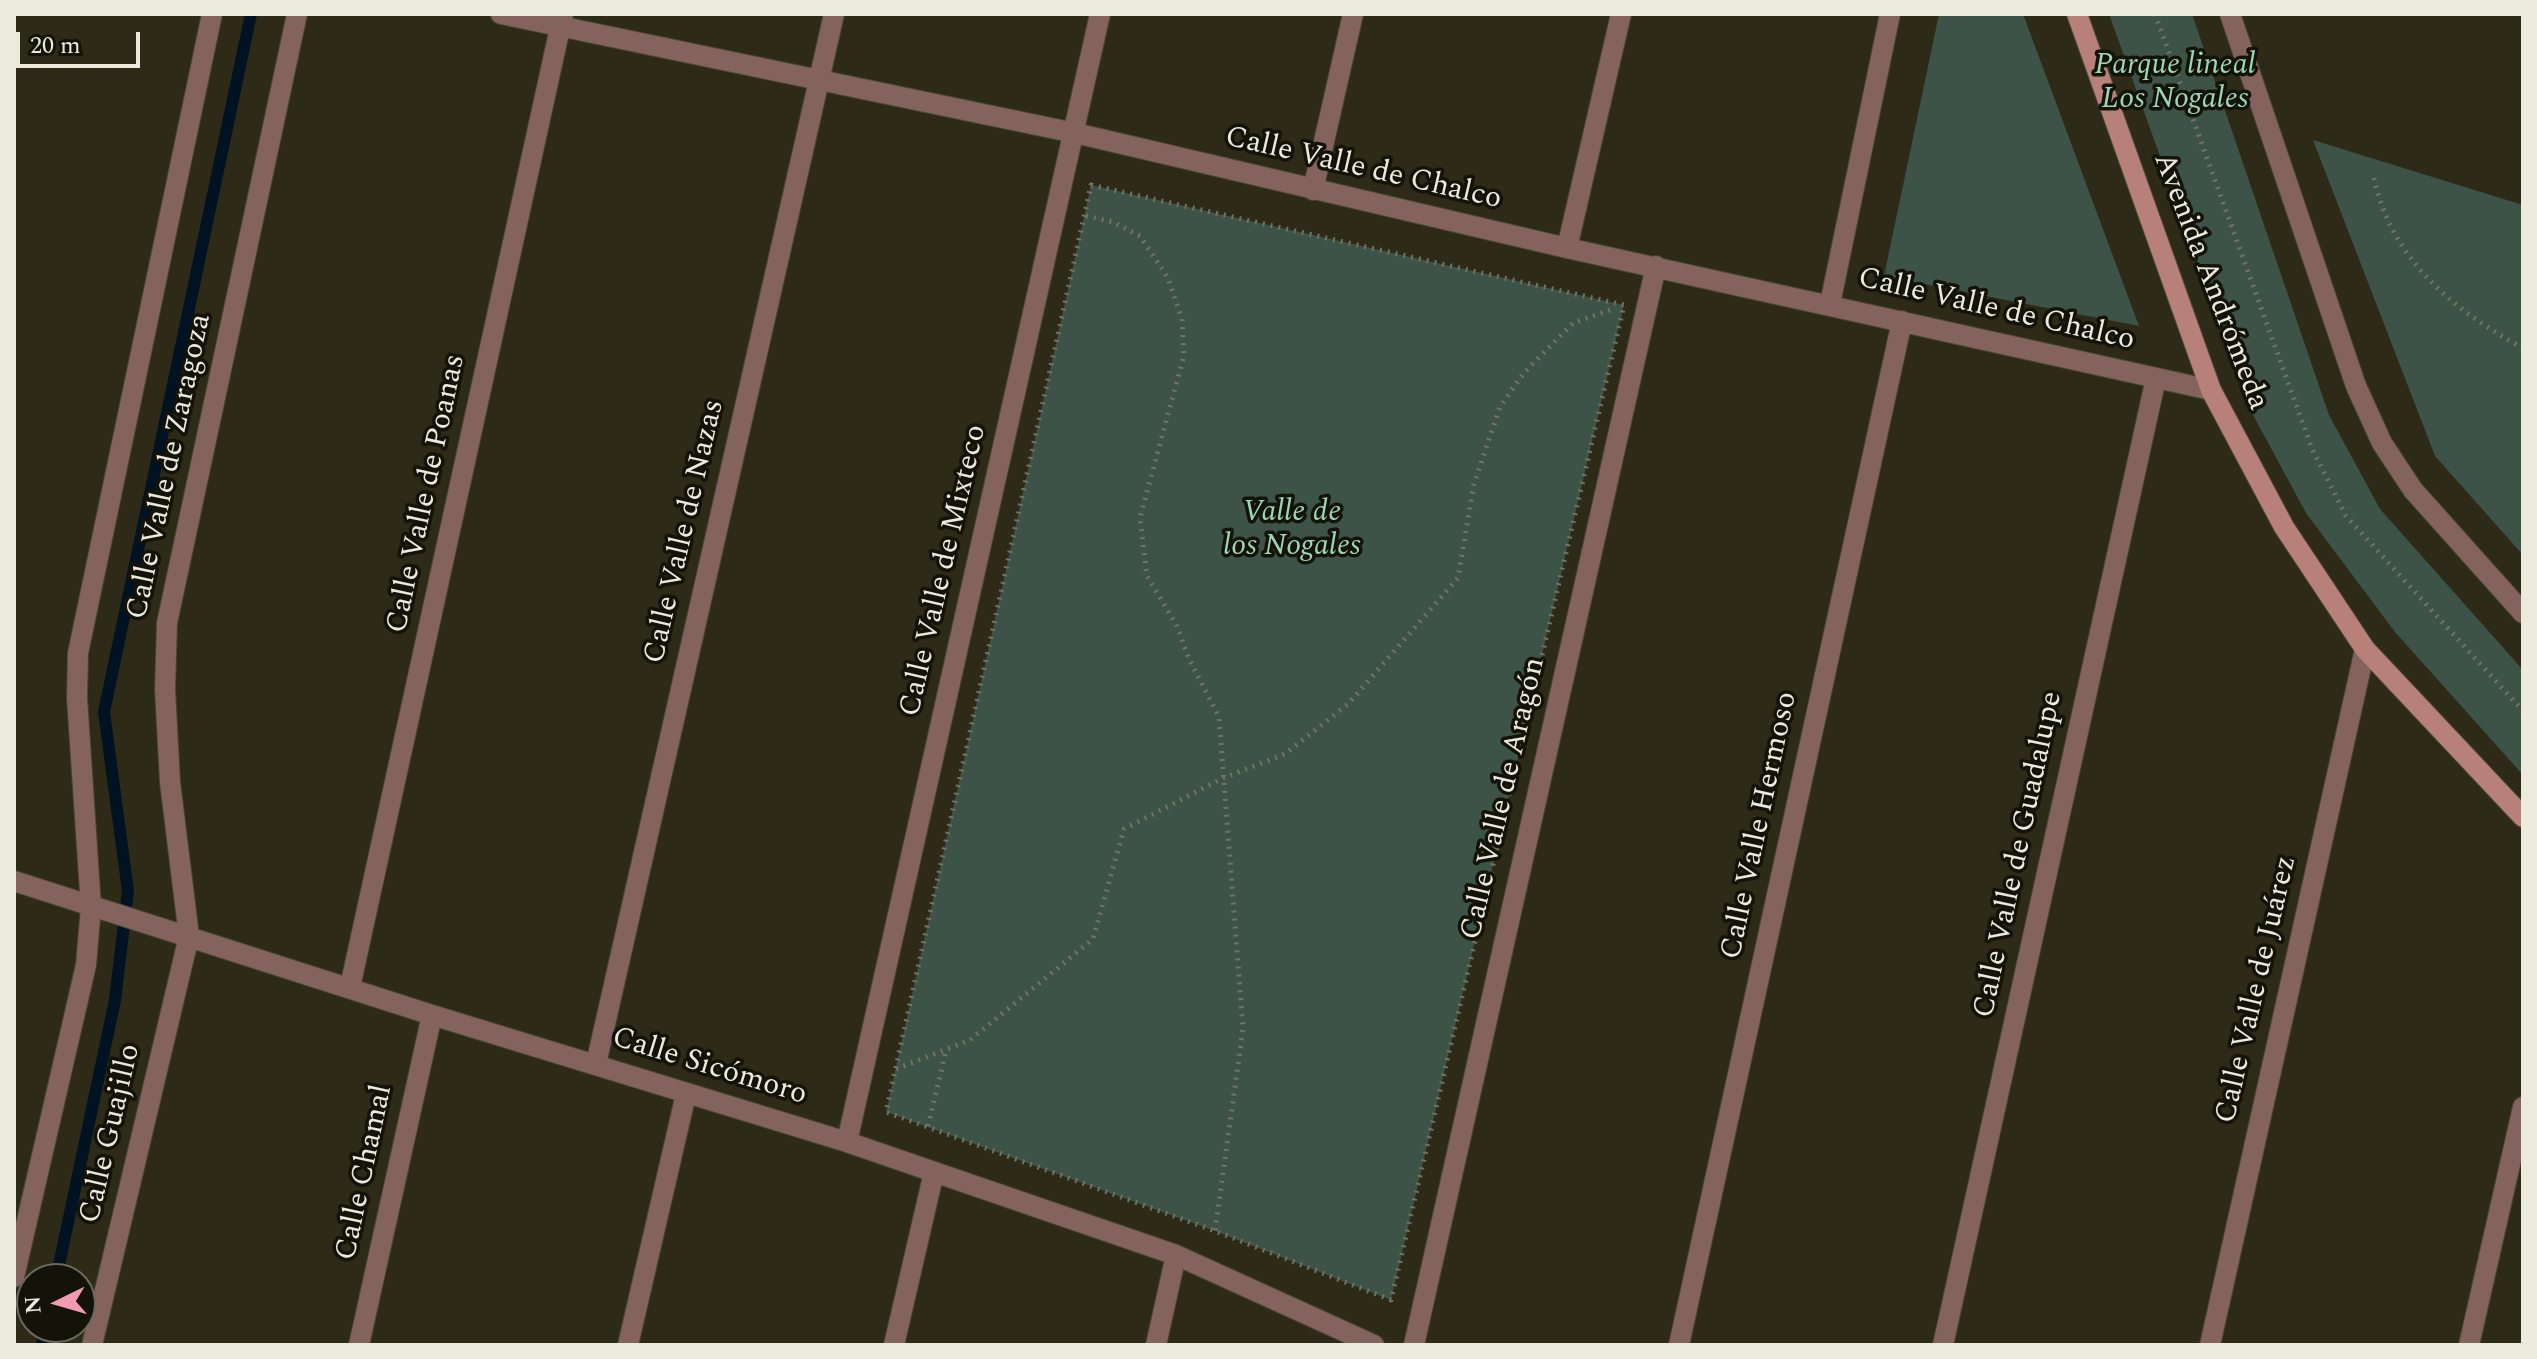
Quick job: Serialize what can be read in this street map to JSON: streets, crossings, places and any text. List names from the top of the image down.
{
  "streets": {
    "street": [
      "Calle Valle de Chalco",
      "Avenida Andrómeda",
      "Calle Valle de Zaragoza",
      "Calle Valle de Poanas",
      "Calle Valle de Nazas",
      "Calle Valle de Mixteco",
      "Calle Valle de Aragón",
      "Calle Valle Hermoso",
      "Calle Valle de Guadalupe",
      "Calle Valle de Juárez",
      "Calle Sicómoro",
      "Calle Guajillo",
      "Calle Chamal"
    ]
  },
  "crossings": [
    ["Calle Valle de Chalco", "Avenida Andrómeda"],
    ["Calle Valle de Chalco", "Calle Valle de Poanas"],
    ["Calle Valle de Chalco", "Calle Valle de Nazas"],
    ["Calle Valle de Chalco", "Calle Valle de Mixteco"],
    ["Calle Valle de Chalco", "Calle Valle de Aragón"],
    ["Calle Valle de Chalco", "Calle Valle Hermoso"],
    ["Calle Valle de Chalco", "Calle Valle de Guadalupe"],
    ["Avenida Andrómeda", "Calle Valle de Juárez"],
    ["Calle Valle de Zaragoza", "Calle Sicómoro"],
    ["Calle Valle de Zaragoza", "Calle Guajillo"],
    ["Calle Valle de Poanas", "Calle Sicómoro"],
    ["Calle Valle de Nazas", "Calle Sicómoro"],
    ["Calle Valle de Mixteco", "Calle Sicómoro"],
    ["Calle Sicómoro", "Calle Guajillo"],
    ["Calle Sicómoro", "Calle Chamal"]
  ],
  "parks": ["Parque lineal Los Nogales", "Valle de los Nogales"],
  "scale_bar": "20 m",
  "north": "left"
}
